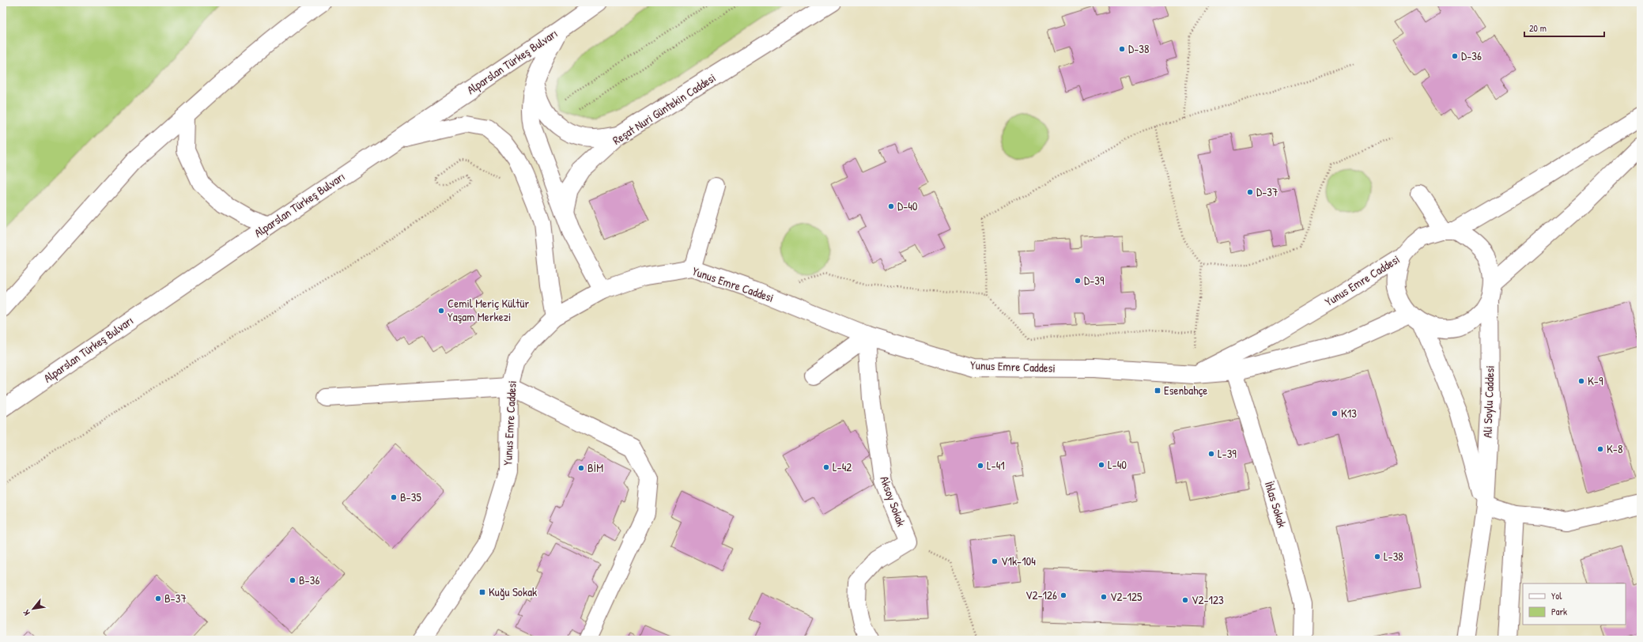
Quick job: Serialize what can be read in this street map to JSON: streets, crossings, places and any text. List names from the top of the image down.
{
  "streets": {
    "street": [
      "Alparslan Türkeş Bulvarı",
      "Reşat Nuri Güntekin Caddesi",
      "Yunus Emre Caddesi",
      "Ali Soylu Caddesi",
      "Aksoy Sokak",
      "İhlas Sokak"
    ]
  },
  "crossings": [
    ["Yunus Emre Caddesi", "Ali Soylu Caddesi"],
    ["Yunus Emre Caddesi", "Aksoy Sokak"],
    ["Yunus Emre Caddesi", "İhlas Sokak"]
  ],
  "places": {
    "other": [
      "D-38",
      "D-36",
      "D-37",
      "D-40",
      "D-39",
      "Cemil Meriç Kültür Yaşam Merkezi",
      "K-9",
      "K13",
      "K-8",
      "L-39",
      "L-40",
      "L-41",
      "L-42",
      "BİM",
      "B-35",
      "L-38",
      "V1k-104",
      "B-36",
      "V2-126",
      "V2-125",
      "B-37",
      "V2-123"
    ],
    "transit": ["Esenbahçe", "Kuğu Sokak"]
  },
  "legend": ["Yol", "Park"],
  "scale_bar": "20 m",
  "north": "bottom left"
}
